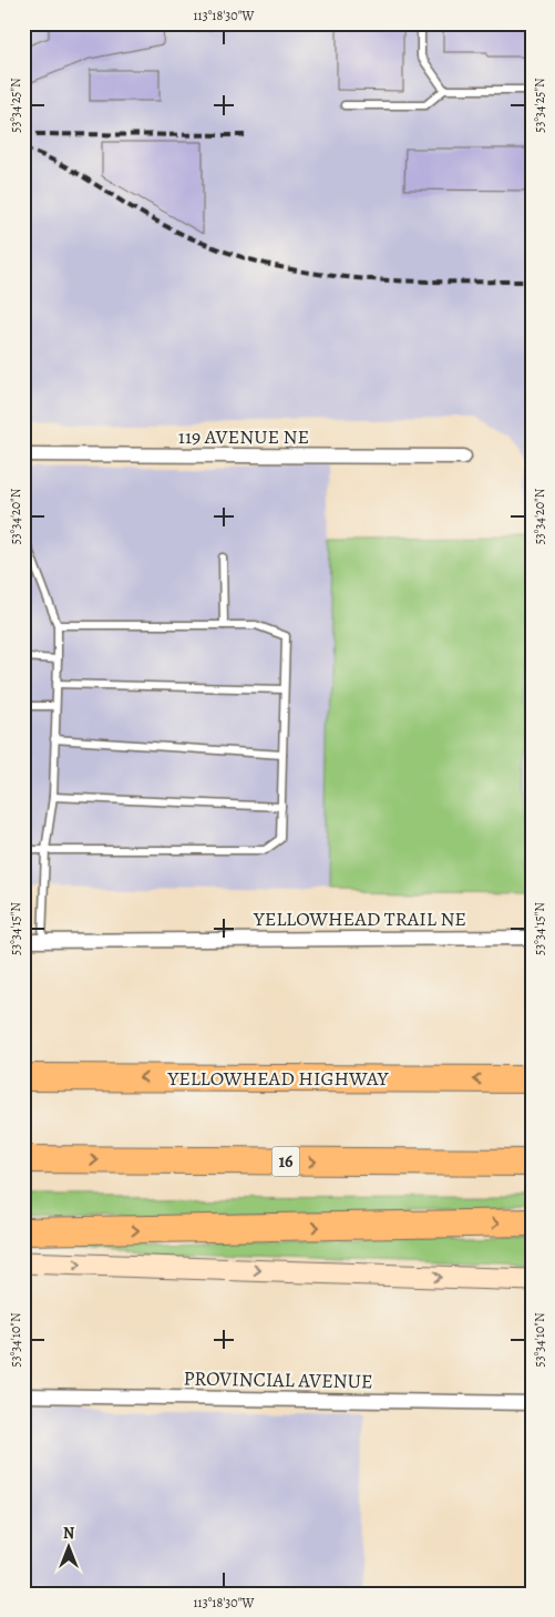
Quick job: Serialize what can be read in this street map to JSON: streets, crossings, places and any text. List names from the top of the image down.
{
  "streets": {
    "highway": ["YELLOWHEAD HIGHWAY", "16"],
    "street": ["119 AVENUE NE", "YELLOWHEAD TRAIL NE", "PROVINCIAL AVENUE"]
  },
  "north": "top",
  "coordinates": [
    "113°18'30\"W",
    "53°34'25\"N",
    "53°34'20\"N",
    "53°34'15\"N",
    "53°34'10\"N"
  ]
}
